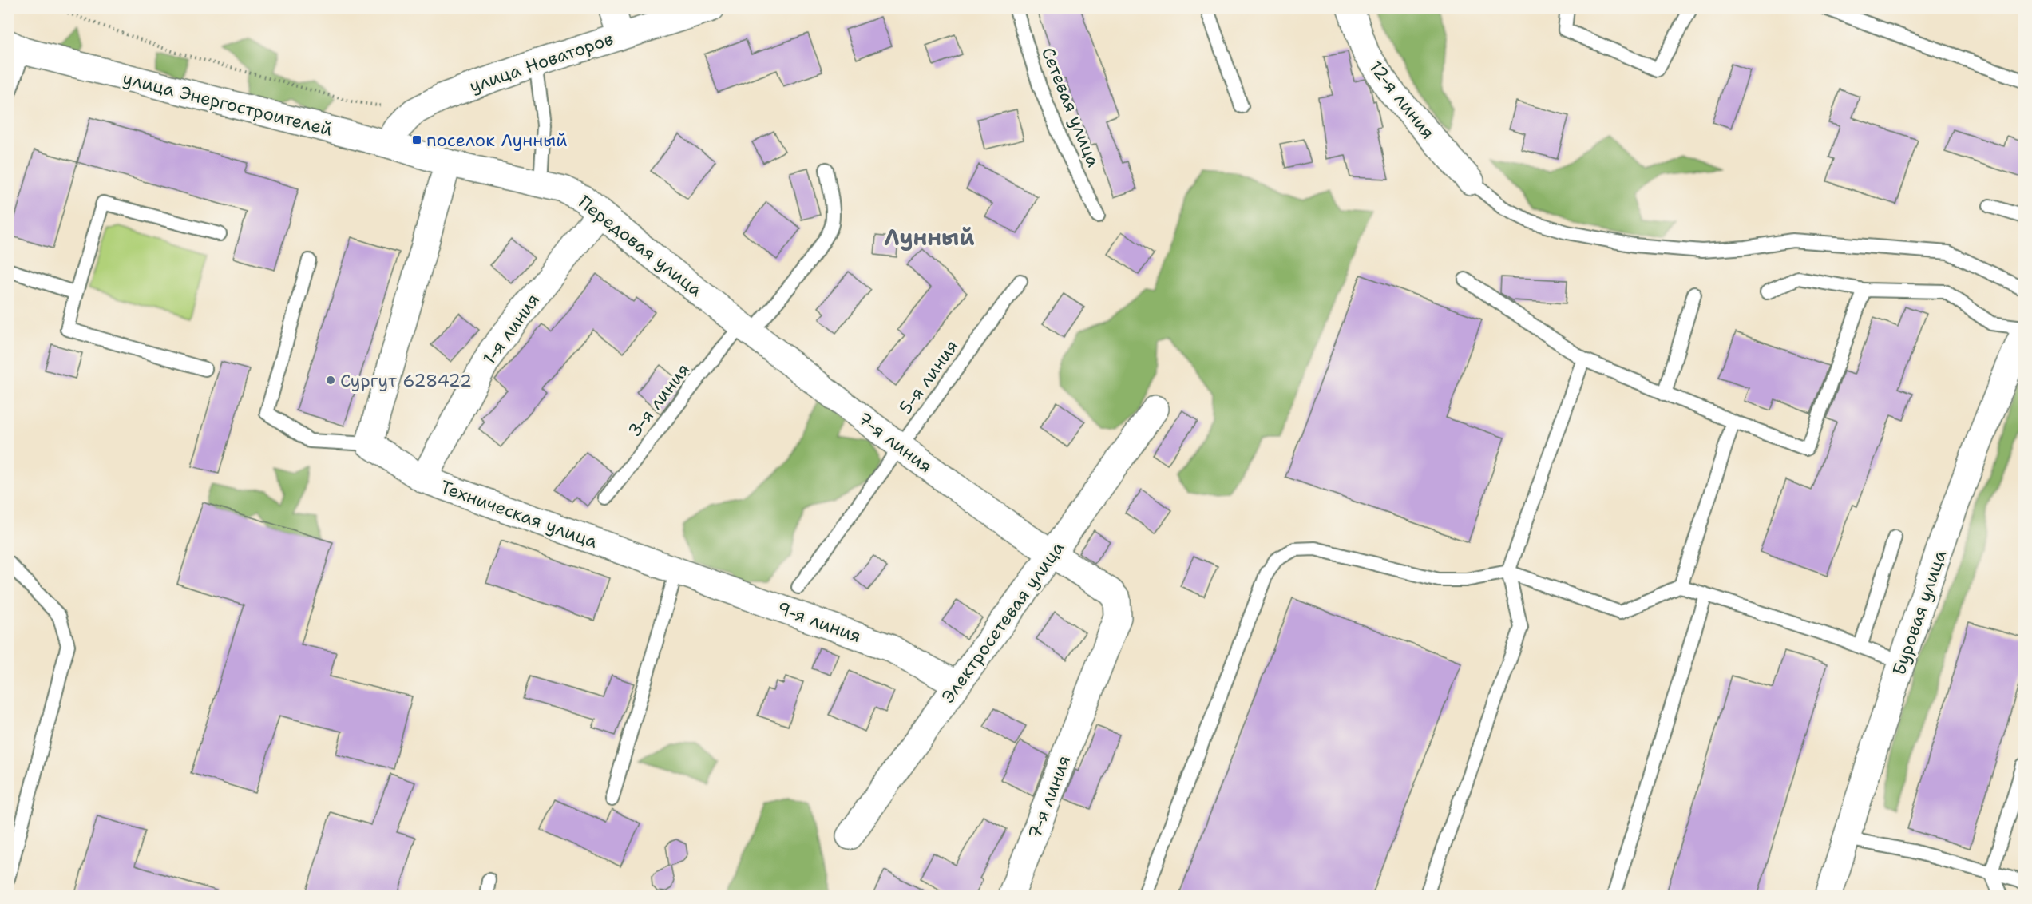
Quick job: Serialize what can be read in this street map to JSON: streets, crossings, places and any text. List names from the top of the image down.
{
  "streets": {
    "street": [
      "улица Новаторов",
      "12-я линия",
      "улица Энергостроителей",
      "Передовая улица",
      "1-я линия",
      "7-я линия",
      "Техническая улица",
      "Буровая улица",
      "9-я линия",
      "Электросетевая улица"
    ],
    "lane": ["Сетевая улица", "5-я линия", "3-я линия"]
  },
  "crossings": [
    ["улица Новаторов", "улица Энергостроителей"],
    ["улица Энергостроителей", "Передовая улица"],
    ["Передовая улица", "1-я линия"],
    ["Передовая улица", "3-я линия"],
    ["Передовая улица", "7-я линия"],
    ["1-я линия", "Техническая улица"],
    ["5-я линия", "7-я линия"],
    ["3-я линия", "7-я линия"],
    ["7-я линия", "Электросетевая улица"],
    ["Техническая улица", "9-я линия"],
    ["9-я линия", "Электросетевая улица"]
  ],
  "districts": ["Лунный"],
  "places": {
    "transit": ["поселок Лунный"],
    "other": ["Сургут 628422"]
  }
}
